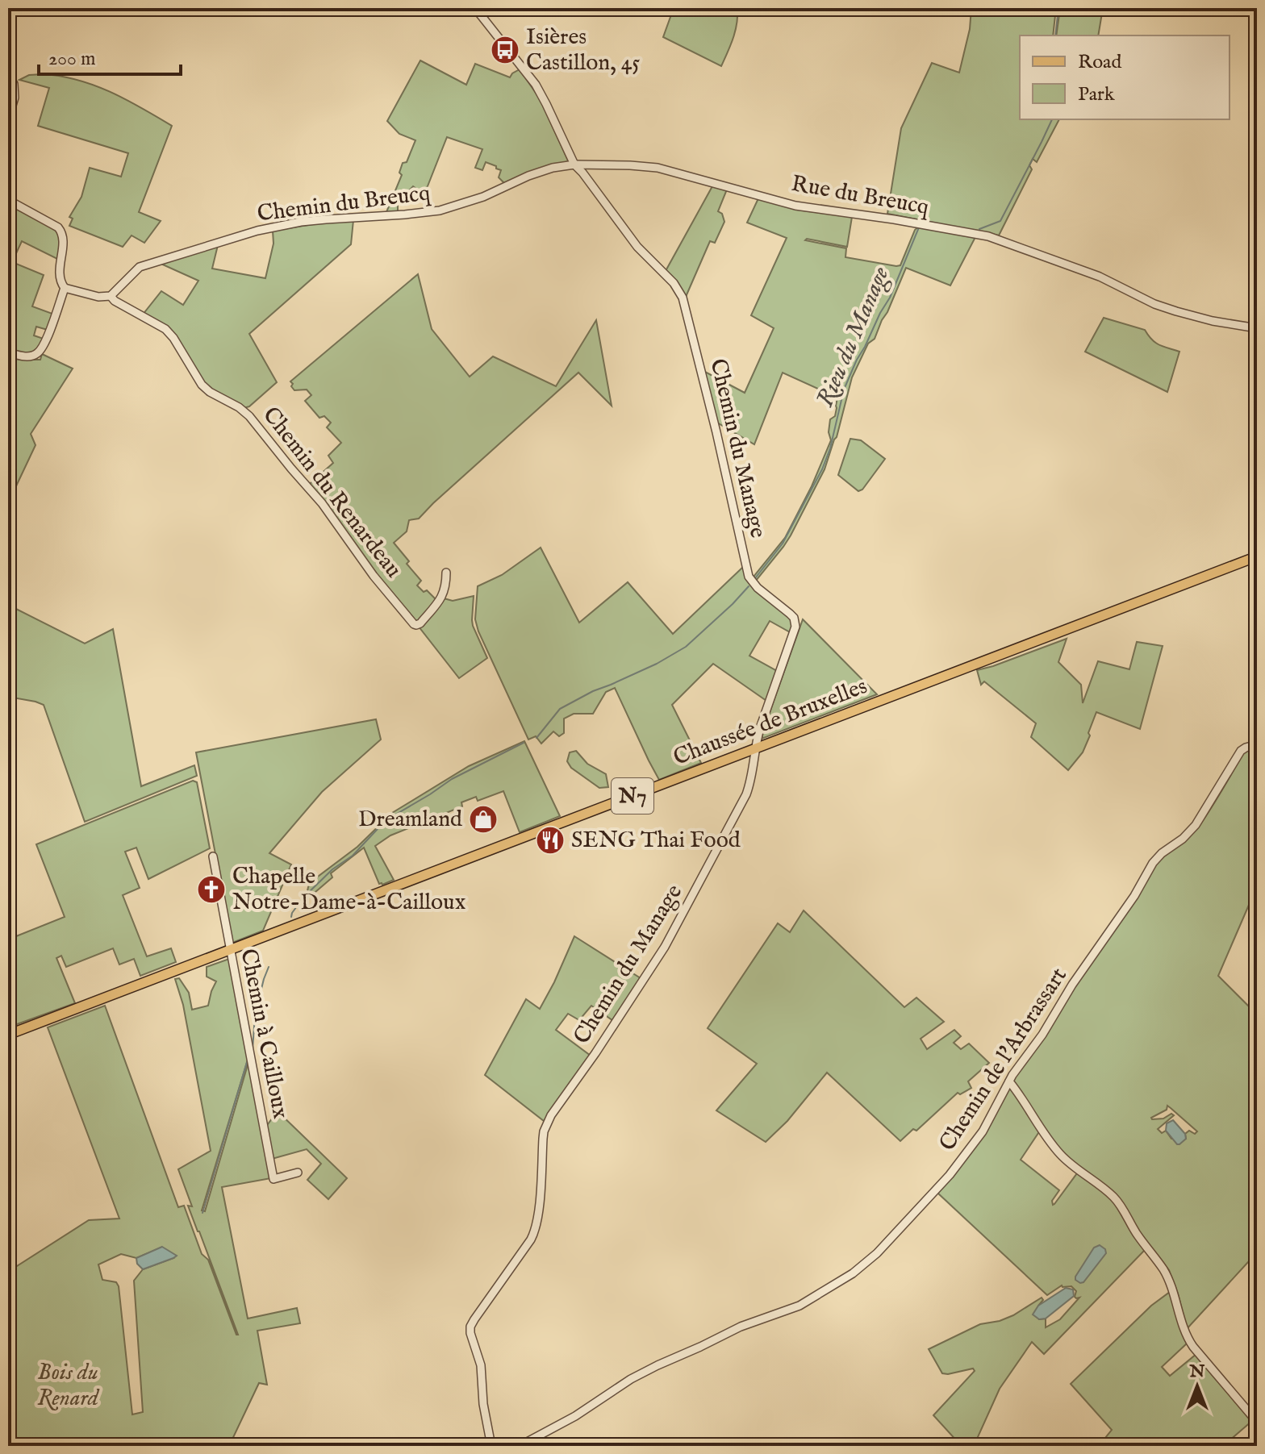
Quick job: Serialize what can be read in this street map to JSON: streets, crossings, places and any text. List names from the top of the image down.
{
  "streets": {
    "main road": ["Chaussée de Bruxelles", "N7"],
    "street": [
      "Rue du Breucq",
      "Chemin du Breucq",
      "Chemin du Manage",
      "Chemin du Renardeau",
      "Chemin à Cailloux",
      "Chemin de l'Arbrassart"
    ]
  },
  "crossings": [
    ["Rue du Breucq", "Chemin du Breucq"],
    ["Rue du Breucq", "Chemin du Manage"],
    ["Chemin du Breucq", "Chemin du Renardeau"],
    ["Chemin du Manage", "Chaussée de Bruxelles"],
    ["Chaussée de Bruxelles", "Chemin à Cailloux"]
  ],
  "water": ["Rieu du Manage"],
  "parks": ["Bois du Renard"],
  "places": {
    "bus stop": ["Isières Castillon, 45"],
    "shop": ["Dreamland"],
    "restaurant": ["SENG Thai Food"],
    "church": ["Chapelle Notre-Dame-à-Cailloux"]
  },
  "legend": ["Road", "Park"],
  "scale_bar": "200 m",
  "north": "top"
}
